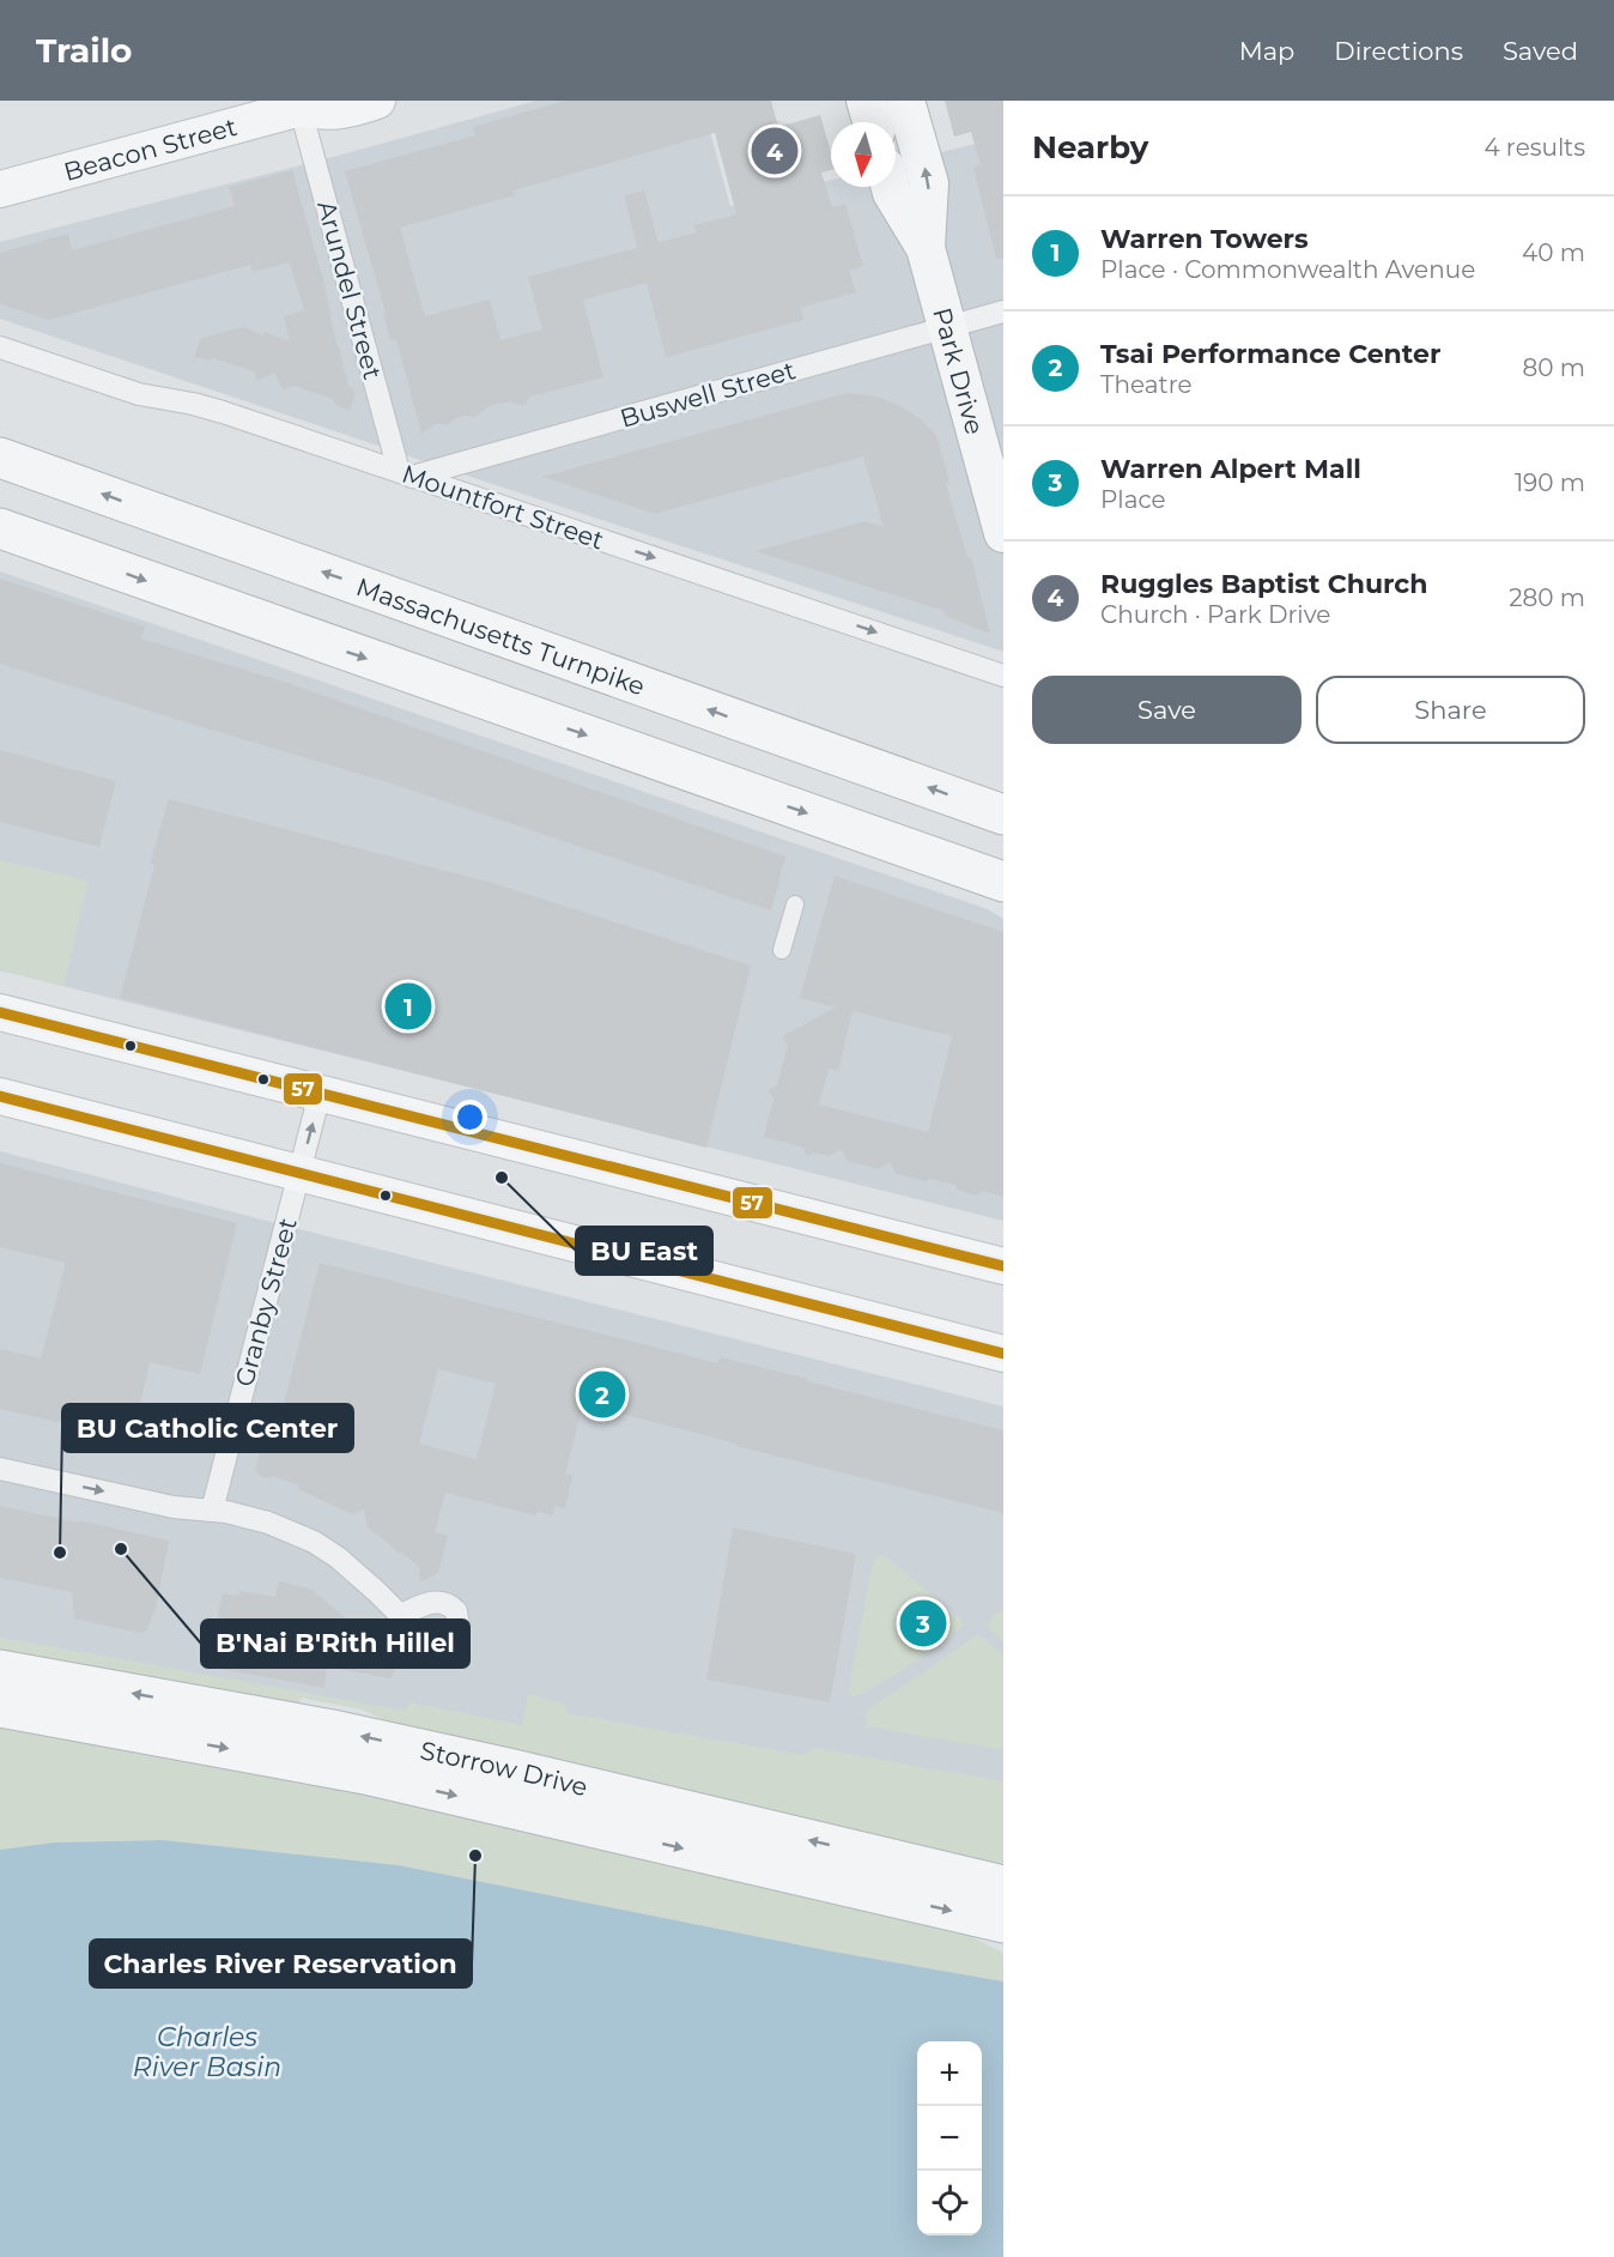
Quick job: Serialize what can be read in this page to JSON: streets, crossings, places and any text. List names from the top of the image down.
{
  "streets": {
    "highway": ["Park Drive", "Massachusetts Turnpike", "Storrow Drive"],
    "main road": ["Beacon Street"],
    "street": [
      "Arundel Street",
      "Buswell Street",
      "Mountfort Street",
      "Granby Street"
    ]
  },
  "crossings": [
    ["Beacon Street", "Arundel Street"],
    ["Arundel Street", "Buswell Street"],
    ["Arundel Street", "Mountfort Street"],
    ["Park Drive", "Buswell Street"],
    ["Buswell Street", "Mountfort Street"]
  ],
  "one_way": ["Mountfort Street"],
  "water": ["Charles River Basin"],
  "places": [
    "BU East",
    "B'Nai B'Rith Hillel",
    "BU Catholic Center",
    "Charles River Reservation"
  ],
  "lines": ["transit line 57"],
  "north": "bottom",
  "page": {
    "header": "Trailo",
    "nav": ["Map", "Directions", "Saved"],
    "heading": ["Nearby", "4 results"],
    "pins": [
      "4",
      "1",
      "2",
      "3"
    ],
    "list": [
      {
        "mark": "1",
        "name": "Warren Towers",
        "note": "Place · Commonwealth Avenue",
        "value": "40 m"
      },
      {
        "mark": "2",
        "name": "Tsai Performance Center",
        "note": "Theatre",
        "value": "80 m"
      },
      {
        "mark": "3",
        "name": "Warren Alpert Mall",
        "note": "Place",
        "value": "190 m"
      },
      {
        "mark": "4",
        "name": "Ruggles Baptist Church",
        "note": "Church · Park Drive",
        "value": "280 m"
      }
    ],
    "buttons": ["Save", "Share"],
    "map_buttons": ["+", "−"]
  }
}
